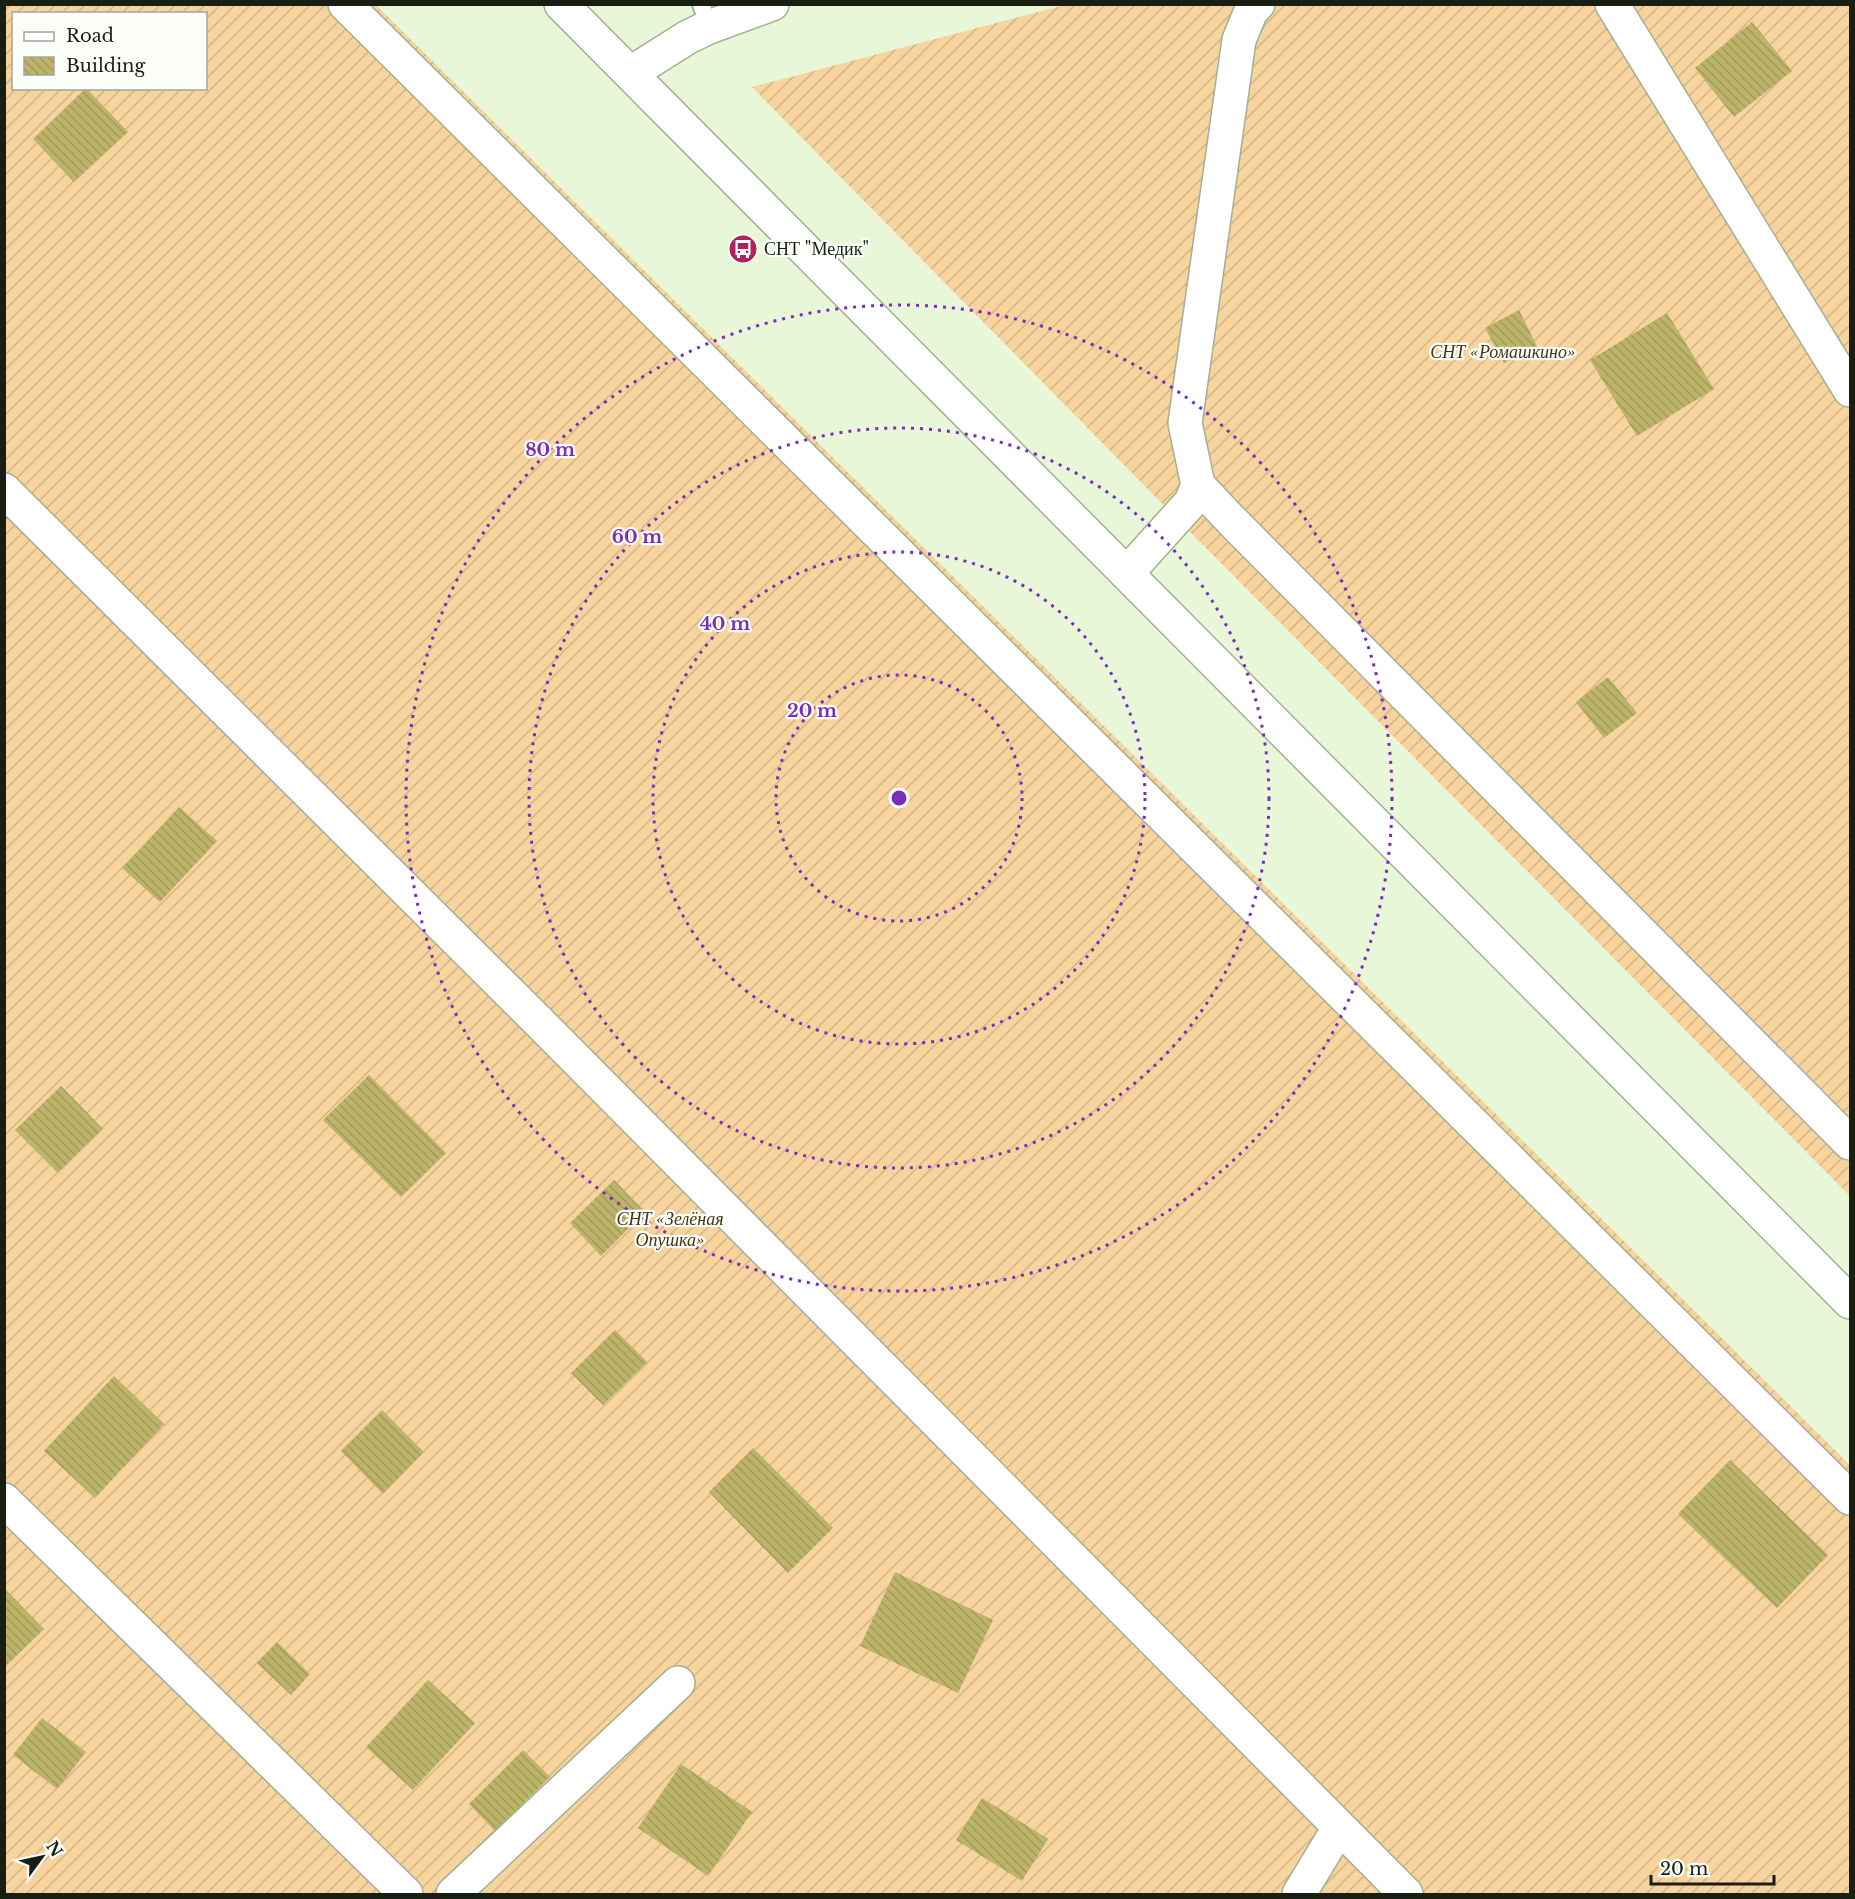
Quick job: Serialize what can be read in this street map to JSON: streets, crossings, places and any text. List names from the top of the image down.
{
  "parks": ["СНТ «Ромашкино»", "СНТ «Зелёная Опушка»"],
  "places": {
    "bus stop": ["СНТ \"Медик\""]
  },
  "legend": ["Road", "Building"],
  "scale_bar": "20 m",
  "north": "top right",
  "rings": [
    "80 m",
    "60 m",
    "40 m",
    "20 m"
  ]
}
